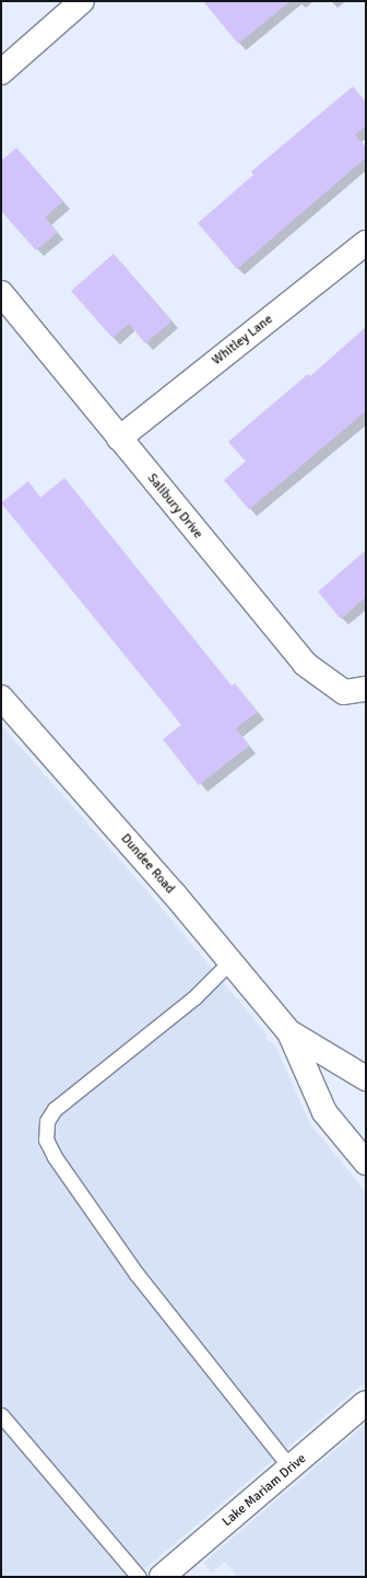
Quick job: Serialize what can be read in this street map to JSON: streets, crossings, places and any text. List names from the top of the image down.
{
  "streets": {
    "street": [
      "Whitley Lane",
      "Salibury Drive",
      "Dundee Road",
      "Lake Mariam Drive"
    ]
  },
  "crossings": [
    ["Whitley Lane", "Salibury Drive"]
  ]
}
